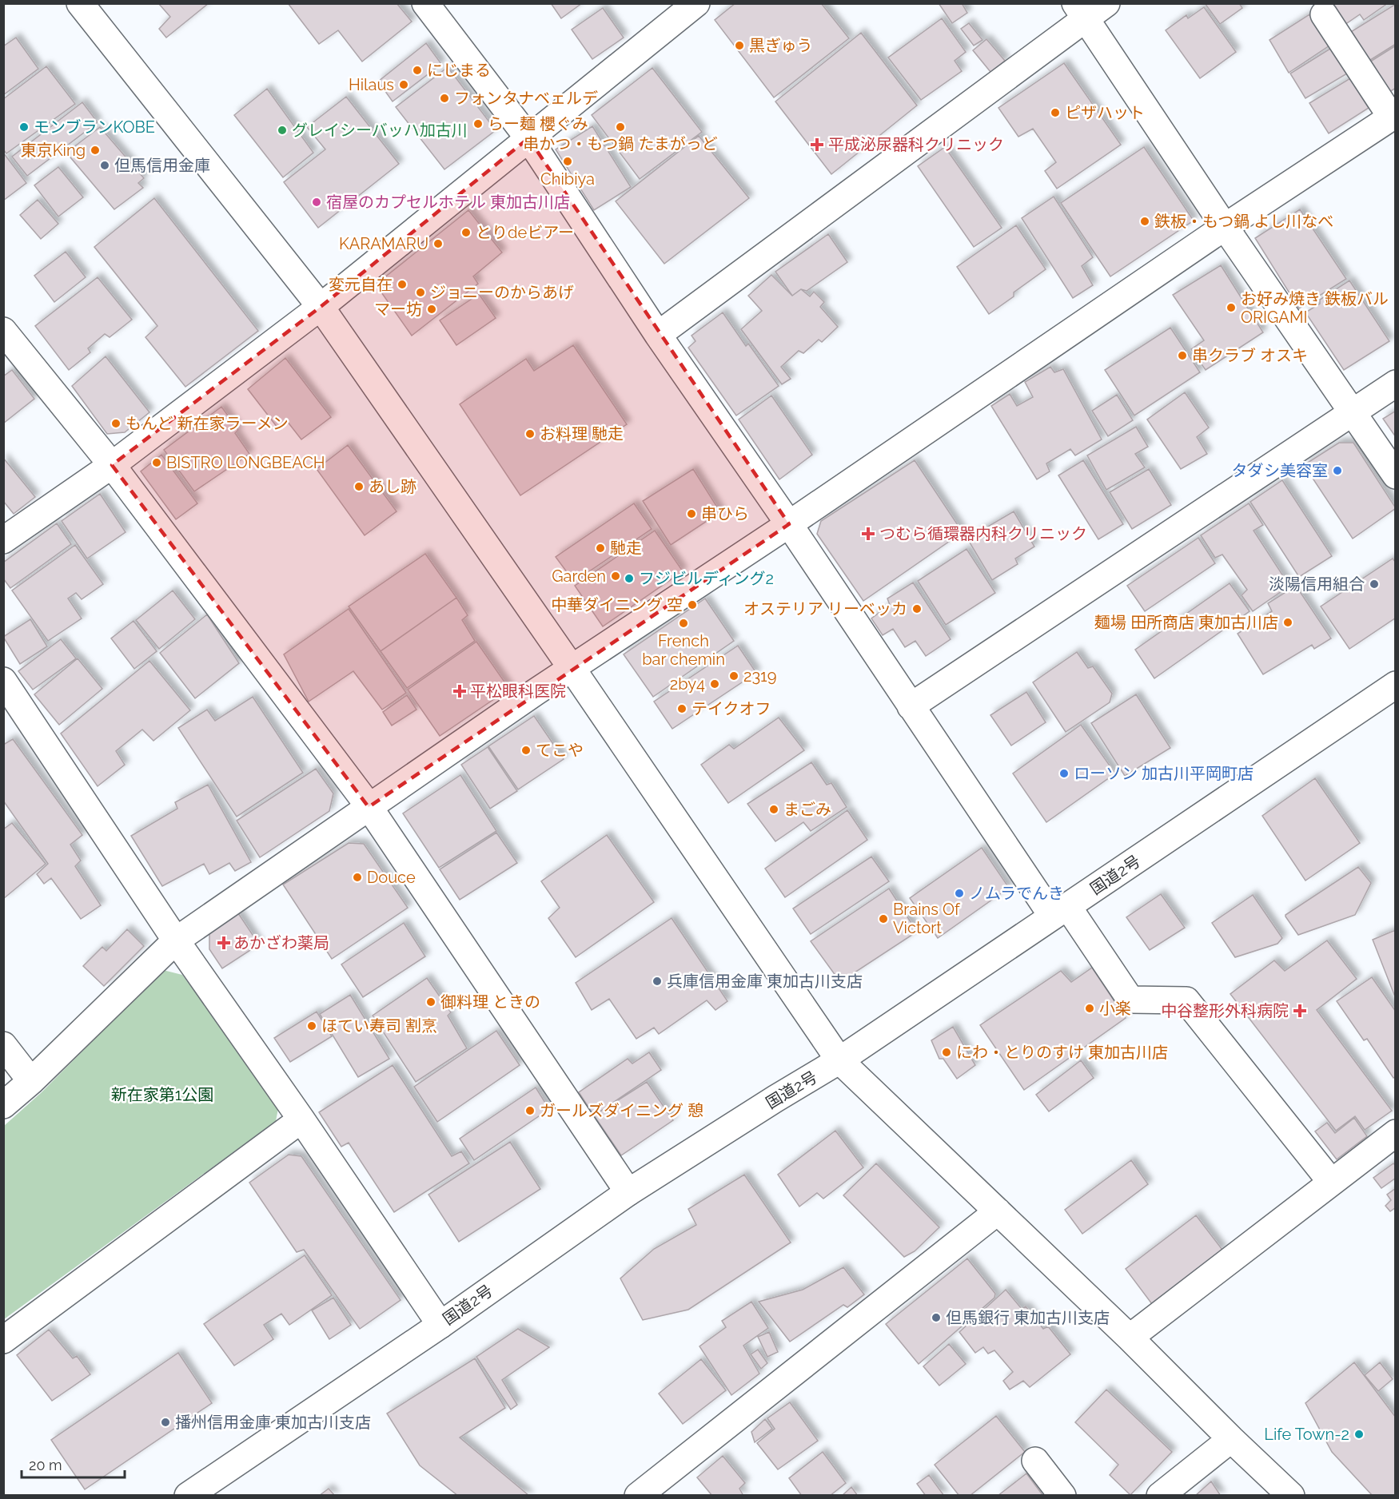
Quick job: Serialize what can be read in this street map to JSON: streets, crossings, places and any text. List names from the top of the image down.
{
  "streets": {
    "main road": ["国道2号"]
  },
  "parks": ["新在家第1公園"],
  "places": {
    "other": [
      "黒ぎゅう",
      "にじまる",
      "Hilaus",
      "フォンタナベェルデ",
      "ピザハット",
      "らー麺 櫻ぐみ",
      "モンブランKOBE",
      "串かつ・もつ鍋 たまがっど",
      "グレイシーバッハ加古川",
      "東京King",
      "Chibiya",
      "但馬信用金庫",
      "宿屋のカプセルホテル 東加古川店",
      "鉄板・もつ鍋 よし川なべ",
      "とりdeビアー",
      "KARAMARU",
      "変元自在",
      "ジョニーのからあげ",
      "お好み焼き 鉄板バル ORIGAMI",
      "マー坊",
      "串クラブ オスキ",
      "もんど 新在家ラーメン",
      "お料理 馳走",
      "BISTRO LONGBEACH",
      "タダシ美容室",
      "あし跡",
      "串ひら",
      "馳走",
      "Garden",
      "フジビルディング2",
      "淡陽信用組合",
      "中華ダイニング 空",
      "オステリア リーベッカ",
      "麺場 田所商店 東加古川店",
      "French bar chemin",
      "2319",
      "2by4",
      "テイクオフ",
      "てこや",
      "ローソン 加古川平岡町店",
      "まごみ",
      "Douce",
      "ノムラでんき",
      "Brains Of Victort",
      "兵庫信用金庫 東加古川支店",
      "御料理 ときの",
      "小楽",
      "ほてい寿司 割烹",
      "にわ・とりのすけ 東加古川店",
      "ガールズダイニング 憩",
      "但馬銀行 東加古川支店",
      "播州信用金庫 東加古川支店",
      "Life Town-2"
    ],
    "health": [
      "平成泌尿器科クリニック",
      "つむら循環器内科クリニック",
      "平松眼科医院",
      "あかざわ薬局",
      "中谷整形外科病院"
    ]
  },
  "scale_bar": "20 m"
}
